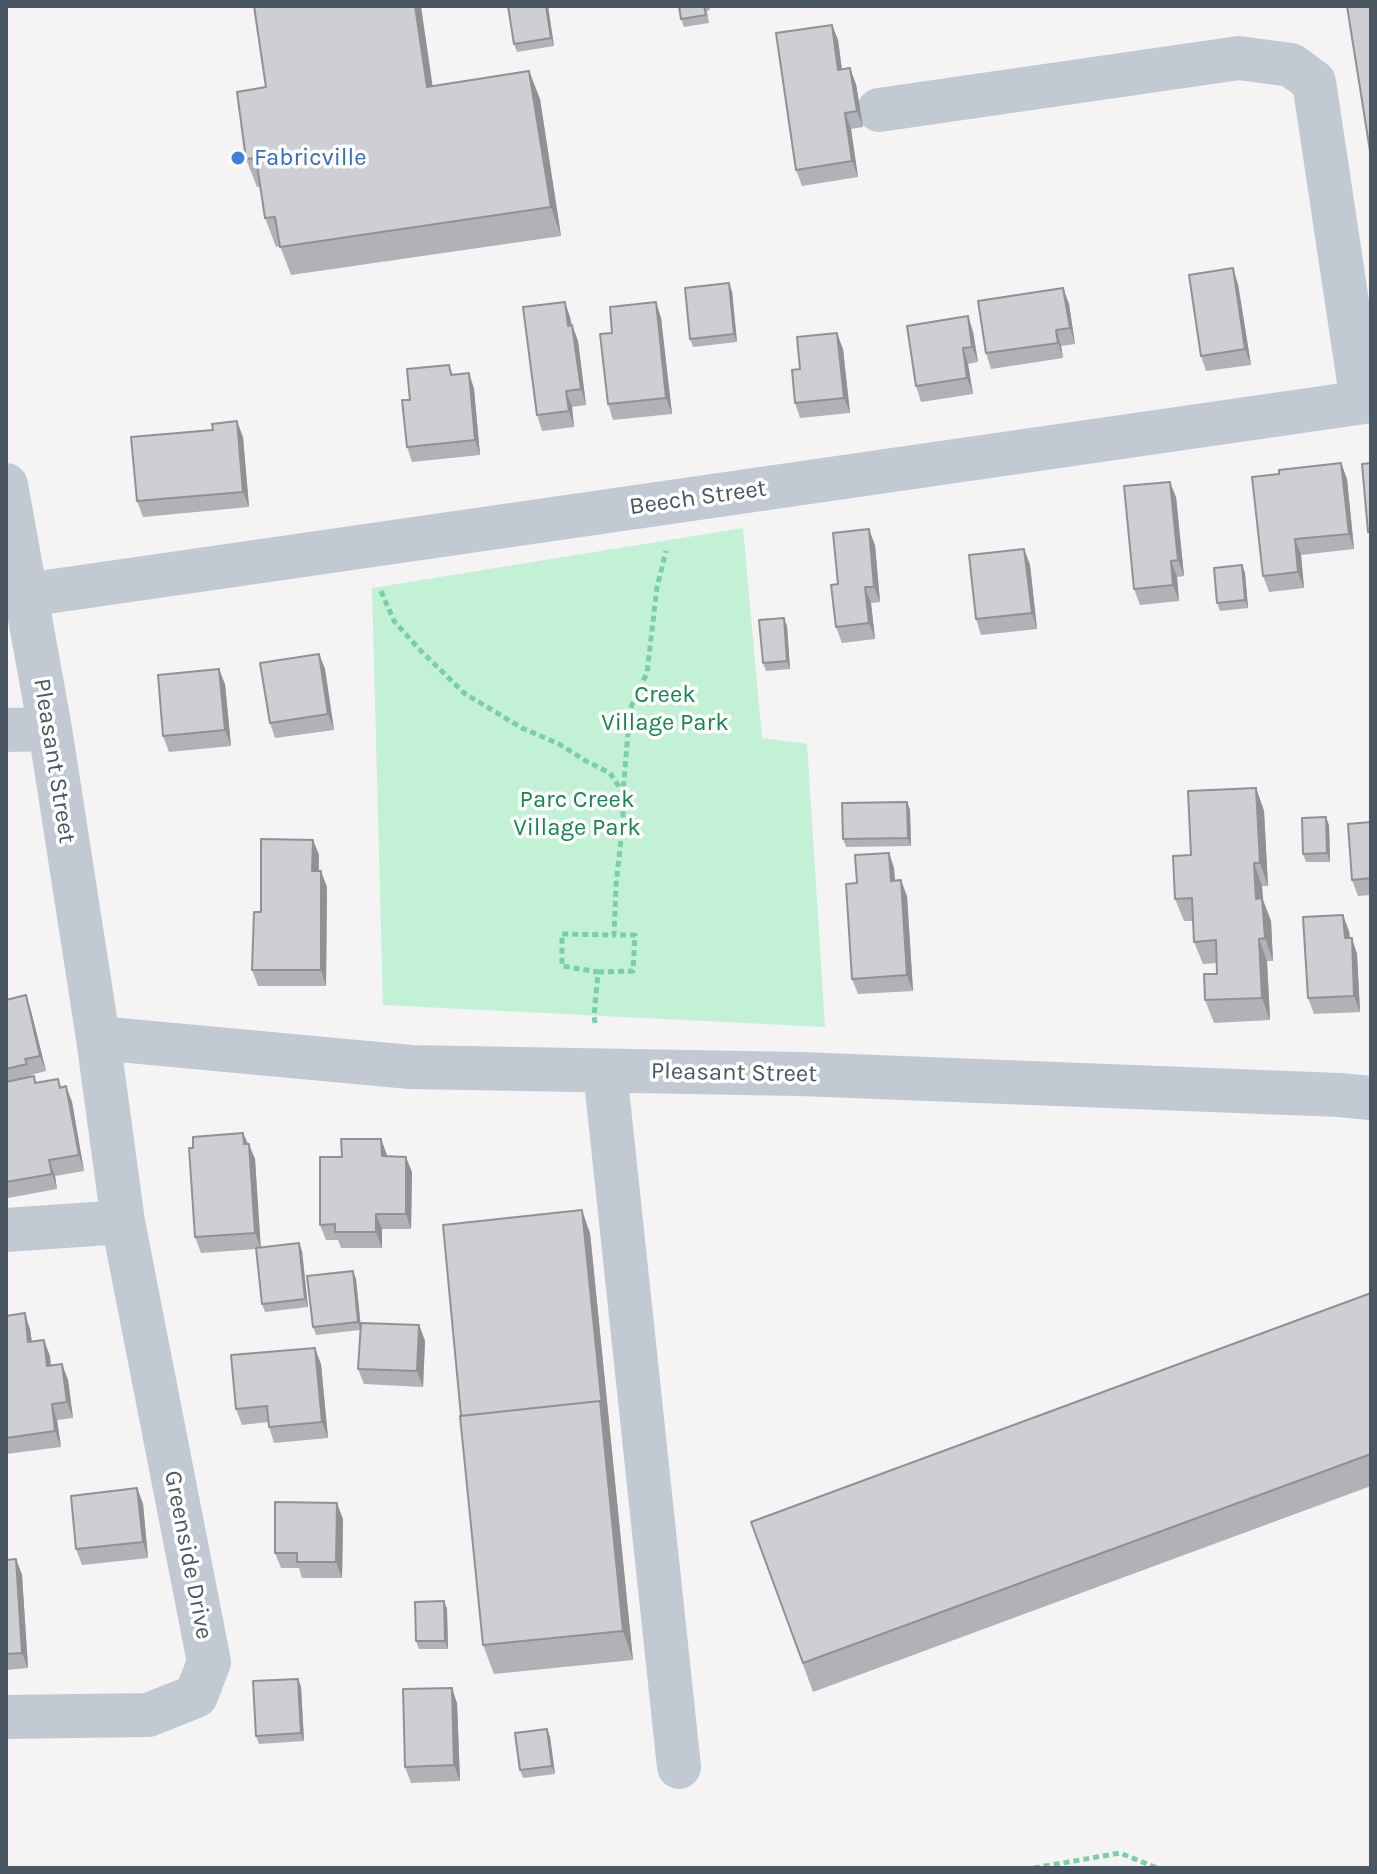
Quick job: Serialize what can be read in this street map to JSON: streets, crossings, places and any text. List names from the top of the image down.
{
  "streets": {
    "street": ["Beech Street", "Pleasant Street", "Greenside Drive"]
  },
  "crossings": [
    ["Beech Street", "Pleasant Street"],
    ["Pleasant Street", "Greenside Drive"]
  ],
  "parks": ["Creek Village Park", "Parc Creek Village Park"],
  "places": ["Fabricville"]
}
